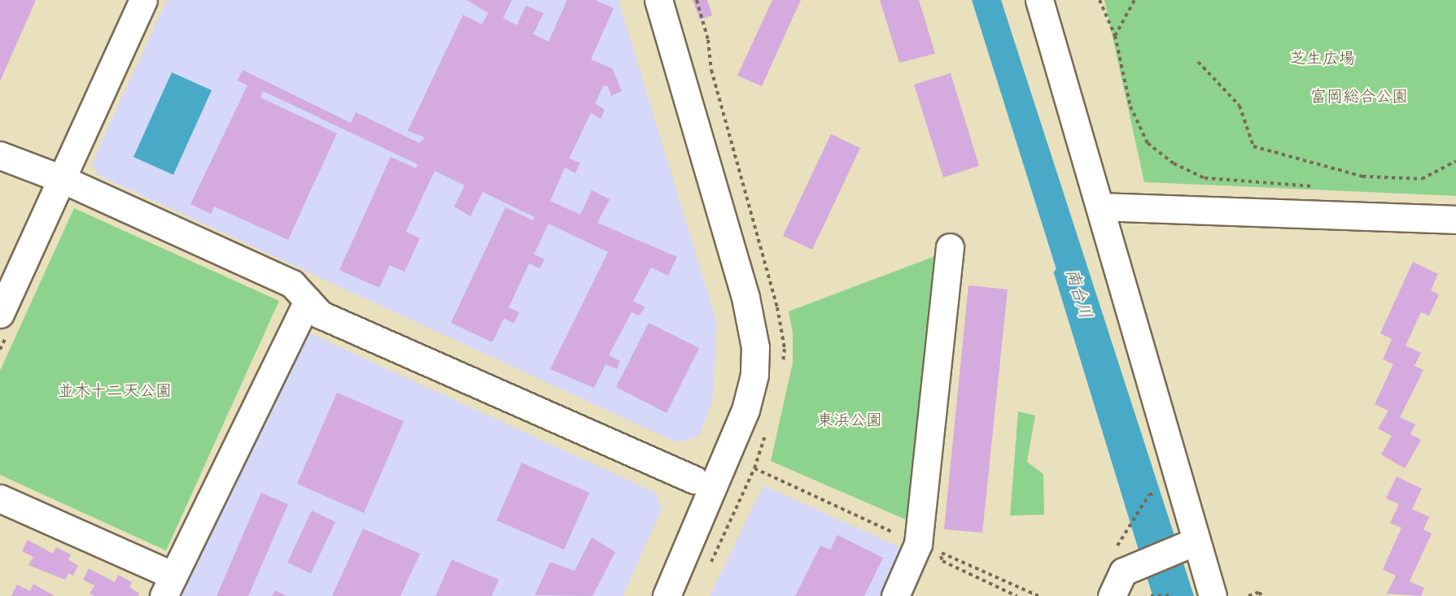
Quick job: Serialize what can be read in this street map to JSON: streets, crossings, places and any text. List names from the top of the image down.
{
  "water": ["南台川"],
  "parks": [
    "芝生広場",
    "富岡総合公園",
    "並木十二天公園",
    "東浜公園"
  ]
}
